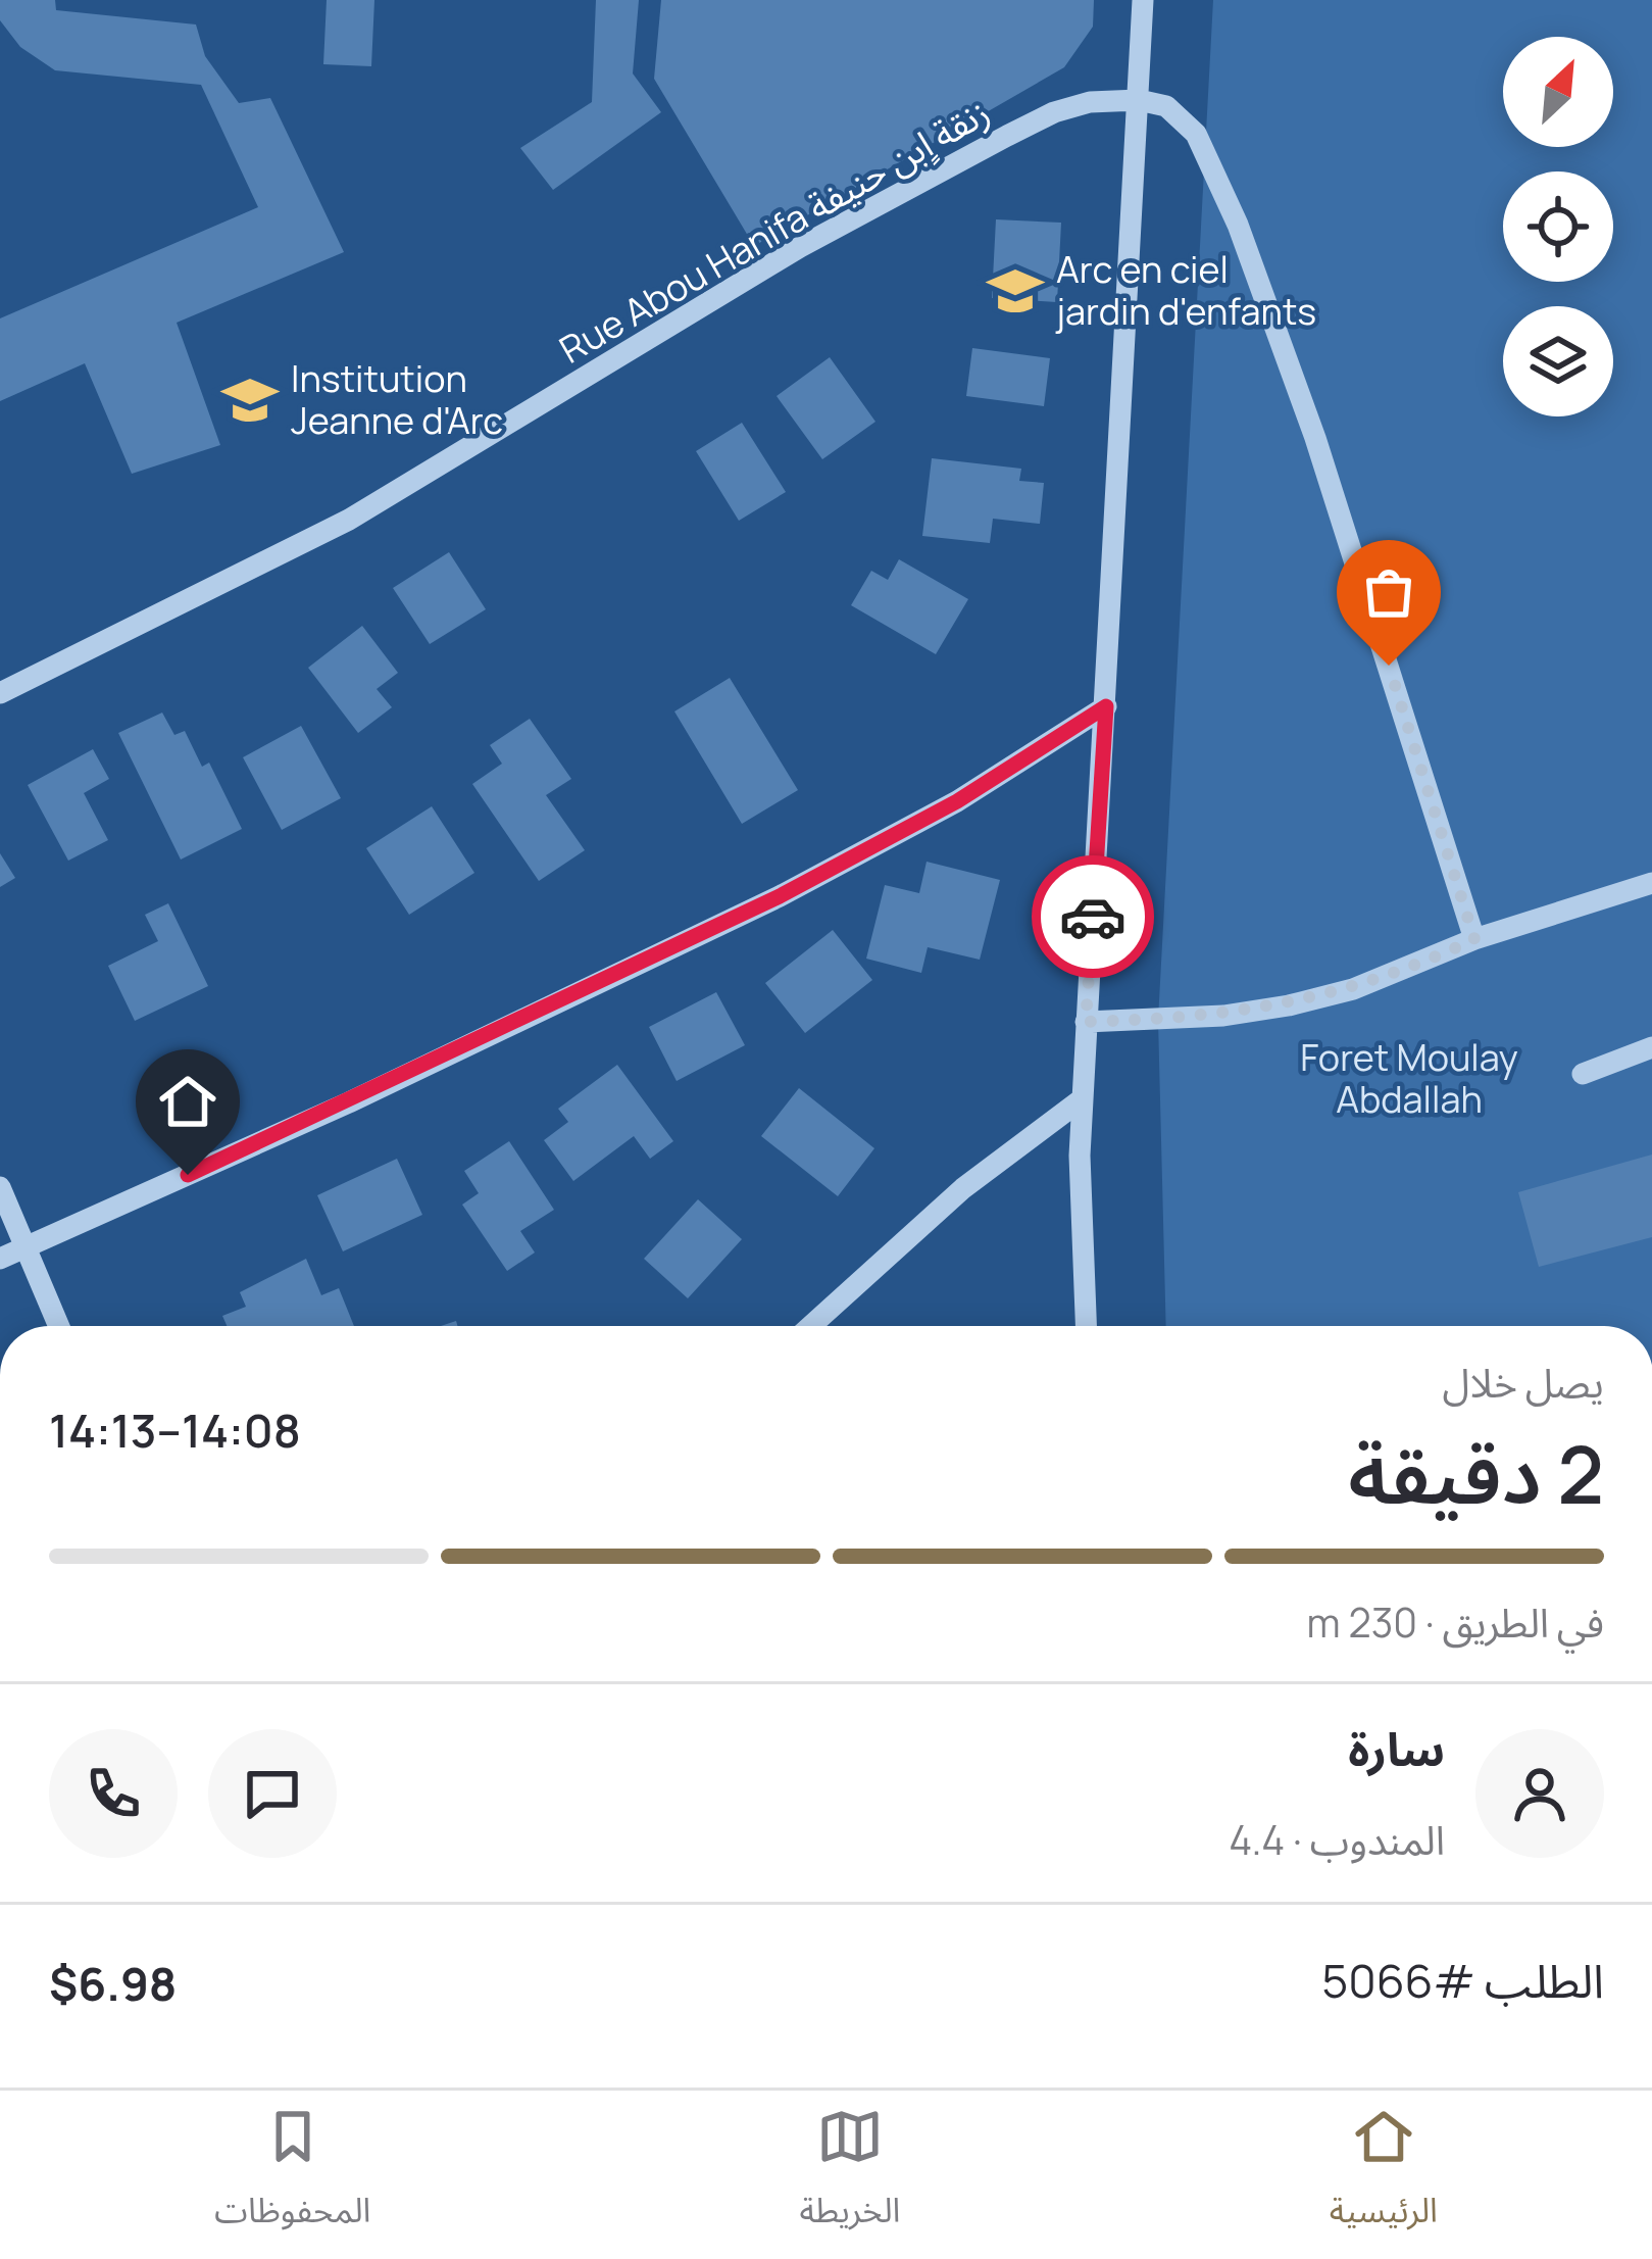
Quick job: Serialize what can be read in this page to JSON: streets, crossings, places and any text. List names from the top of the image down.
{
  "streets": {
    "street": ["Rue Abou Hanifa زنقة اٍبن حنيفة"]
  },
  "parks": ["Foret Moulay Abdallah"],
  "places": {
    "school or university": ["Arc en ciel jardin d'enfants", "Institution Jeanne d'Arc"]
  },
  "north": "top right",
  "page": {
    "heading": ["2 دقيقة", "يصل خلال", "14:08–14:13"],
    "panel": [
      "سارة",
      "المندوب · 4.4",
      "الطلب #5066",
      "$6.98"
    ],
    "bar": "في الطريق · 230 m",
    "tabs": ["الرئيسية", "الخريطة", "المحفوظات"]
  }
}
